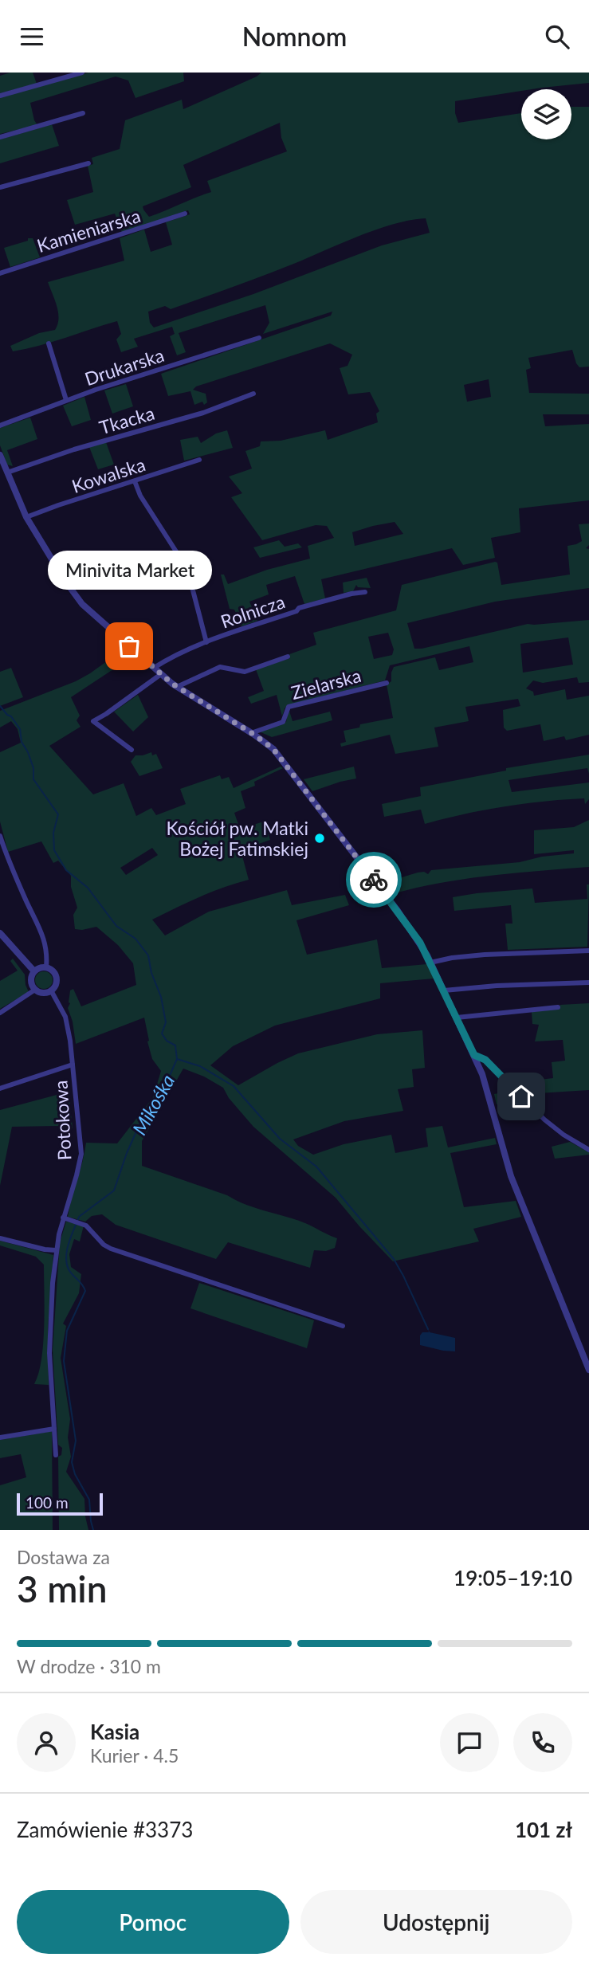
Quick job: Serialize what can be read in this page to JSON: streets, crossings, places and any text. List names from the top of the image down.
{
  "streets": {
    "street": [
      "Kamieniarska",
      "Drukarska",
      "Tkacka",
      "Kowalska",
      "Rolnicza",
      "Zielarska",
      "Potokowa"
    ]
  },
  "water": ["Mikośka"],
  "places": ["Minivita Market", "Kościół pw. Matki Bożej Fatimskiej"],
  "scale_bar": "100 m",
  "page": {
    "header": "Nomnom",
    "bubble": "Minivita Market",
    "scale": "100 m",
    "heading": ["3 min", "Dostawa za", "19:05–19:10"],
    "panel": [
      "Kasia",
      "Kurier · 4.5",
      "Zamówienie #3373",
      "101 zł"
    ],
    "bar": "W drodze · 310 m",
    "buttons": ["Pomoc", "Udostępnij"]
  }
}
